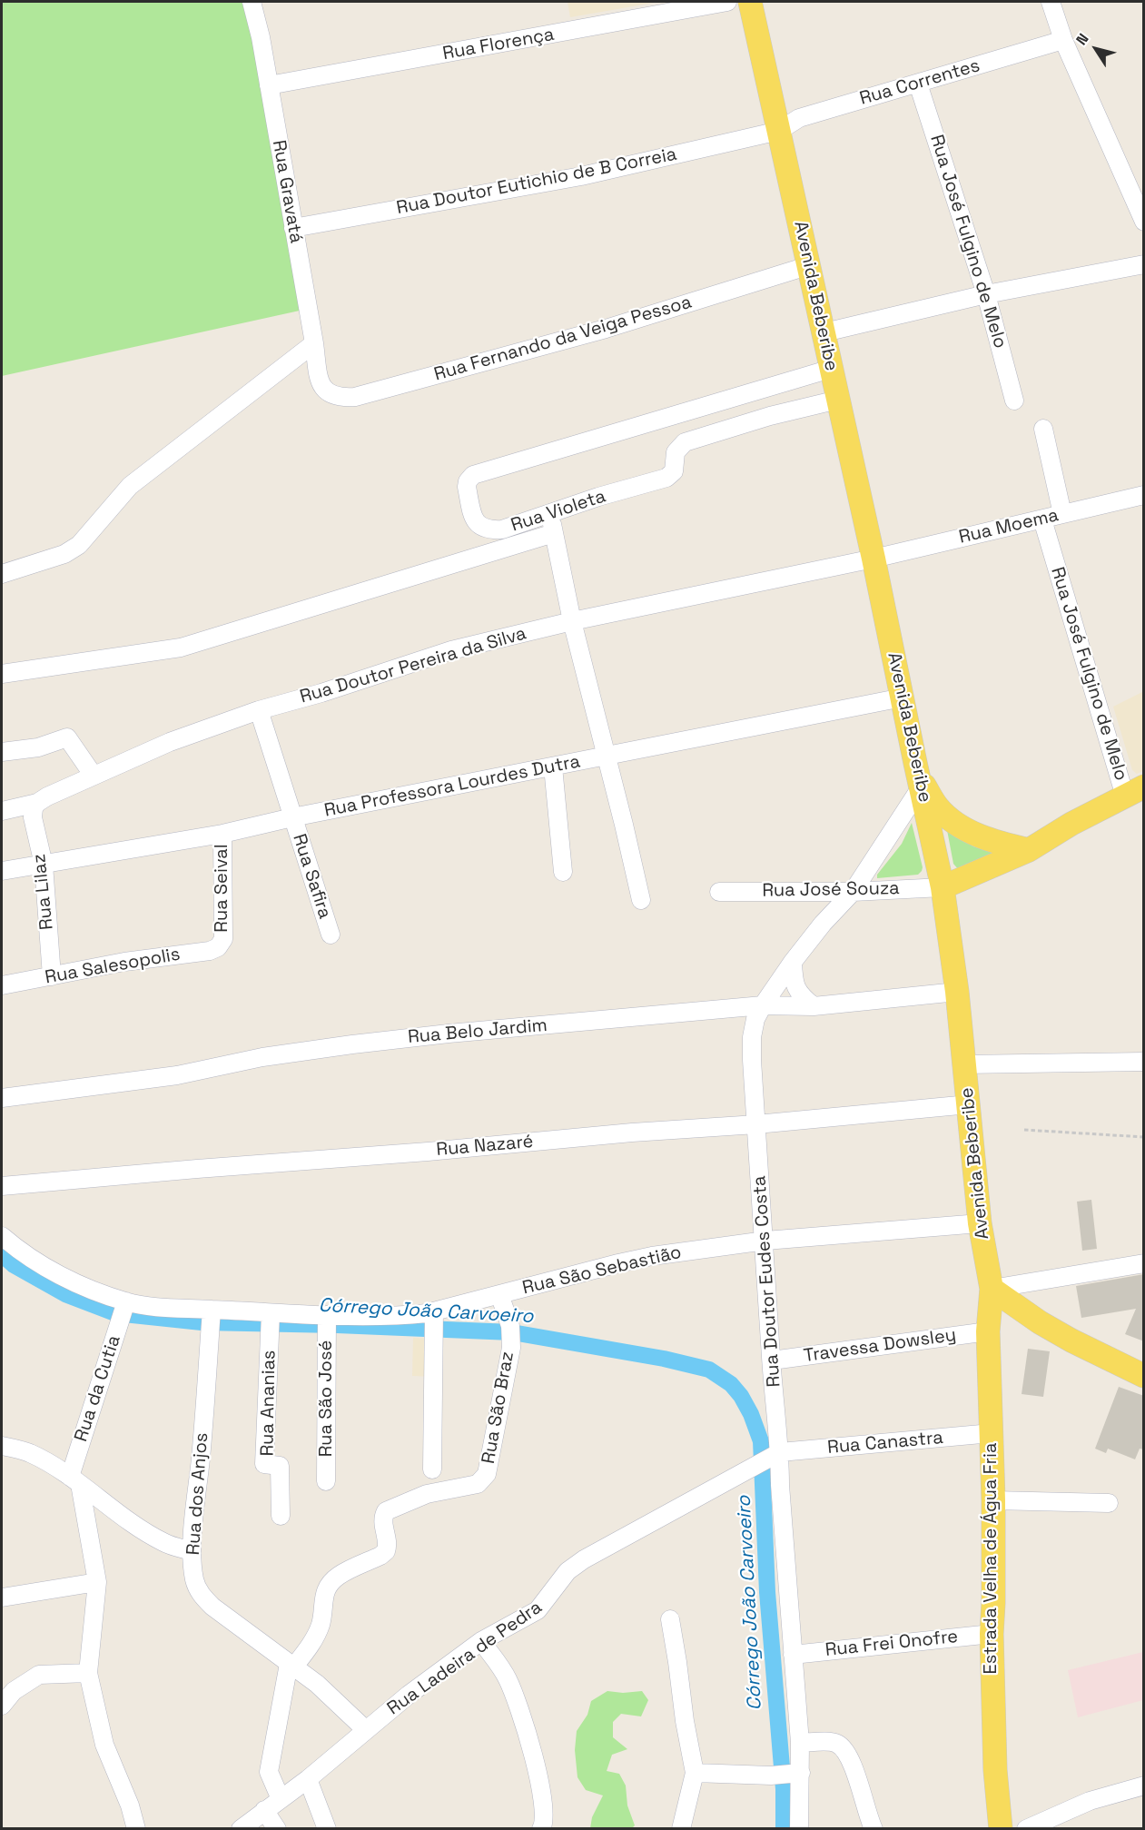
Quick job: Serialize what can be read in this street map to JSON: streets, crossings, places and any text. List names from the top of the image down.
{
  "streets": {
    "main road": ["Avenida Beberibe", "Estrada Velha de Água Fria"],
    "street": [
      "Rua Florença",
      "Rua Correntes",
      "Rua Doutor Eutichio de B Correia",
      "Rua Gravatá",
      "Rua José Fulgino de Melo",
      "Rua Fernando da Veiga Pessoa",
      "Rua Violeta",
      "Rua Moema",
      "Rua Doutor Pereira da Silva",
      "Rua Professora Lourdes Dutra",
      "Rua Safira",
      "Rua Seival",
      "Rua José Souza",
      "Rua Lilaz",
      "Rua Salesopolis",
      "Rua Belo Jardim",
      "Rua Nazaré",
      "Rua São Sebastião",
      "Rua Doutor Eudes Costa",
      "Travessa Dowsley",
      "Rua da Cutia",
      "Rua São José",
      "Rua Ananias",
      "Rua São Braz",
      "Rua Canastra",
      "Rua dos Anjos",
      "Rua Frei Onofre",
      "Rua Ladeira de Pedra"
    ]
  },
  "crossings": [
    ["Rua Florença", "Rua Gravatá"],
    ["Rua Correntes", "Rua Doutor Eutichio de B Correia"],
    ["Rua Correntes", "Rua José Fulgino de Melo"],
    ["Rua Correntes", "Avenida Beberibe"],
    ["Rua Doutor Eutichio de B Correia", "Rua Gravatá"],
    ["Rua Doutor Eutichio de B Correia", "Avenida Beberibe"],
    ["Rua Gravatá", "Rua Fernando da Veiga Pessoa"],
    ["Rua José Fulgino de Melo", "Rua Moema"],
    ["Avenida Beberibe", "Rua Fernando da Veiga Pessoa"],
    ["Avenida Beberibe", "Rua Violeta"],
    ["Avenida Beberibe", "Rua Moema"],
    ["Avenida Beberibe", "Rua Doutor Pereira da Silva"],
    ["Avenida Beberibe", "Rua Professora Lourdes Dutra"],
    ["Avenida Beberibe", "Rua José Souza"],
    ["Avenida Beberibe", "Rua Belo Jardim"],
    ["Avenida Beberibe", "Rua Nazaré"],
    ["Avenida Beberibe", "Rua São Sebastião"],
    ["Avenida Beberibe", "Rua Doutor Eudes Costa"],
    ["Avenida Beberibe", "Estrada Velha de Água Fria"],
    ["Rua Violeta", "Rua Doutor Pereira da Silva"],
    ["Rua Violeta", "Rua Professora Lourdes Dutra"],
    ["Rua Moema", "Rua Doutor Pereira da Silva"],
    ["Rua Doutor Pereira da Silva", "Rua Lilaz"],
    ["Rua Professora Lourdes Dutra", "Rua Safira"],
    ["Rua Professora Lourdes Dutra", "Rua Seival"],
    ["Rua Professora Lourdes Dutra", "Rua Lilaz"],
    ["Rua Seival", "Rua Salesopolis"],
    ["Rua José Souza", "Rua Doutor Eudes Costa"],
    ["Rua Lilaz", "Rua Salesopolis"],
    ["Rua Belo Jardim", "Rua Doutor Eudes Costa"],
    ["Rua Nazaré", "Rua Doutor Eudes Costa"],
    ["Rua São Sebastião", "Rua Doutor Eudes Costa"],
    ["Rua São Sebastião", "Rua da Cutia"],
    ["Rua São Sebastião", "Rua São José"],
    ["Rua São Sebastião", "Rua Ananias"],
    ["Rua São Sebastião", "Rua São Braz"],
    ["Rua São Sebastião", "Rua dos Anjos"],
    ["Rua Doutor Eudes Costa", "Travessa Dowsley"],
    ["Rua Doutor Eudes Costa", "Rua Canastra"],
    ["Rua Doutor Eudes Costa", "Rua Frei Onofre"],
    ["Rua Doutor Eudes Costa", "Rua Ladeira de Pedra"],
    ["Travessa Dowsley", "Estrada Velha de Água Fria"],
    ["Rua São Braz", "Rua dos Anjos"],
    ["Rua São Braz", "Rua Ladeira de Pedra"],
    ["Rua Canastra", "Estrada Velha de Água Fria"],
    ["Rua Canastra", "Rua Ladeira de Pedra"],
    ["Rua dos Anjos", "Rua Ladeira de Pedra"],
    ["Estrada Velha de Água Fria", "Rua Frei Onofre"]
  ],
  "water": ["Córrego João Carvoeiro"],
  "north": "top left"
}
